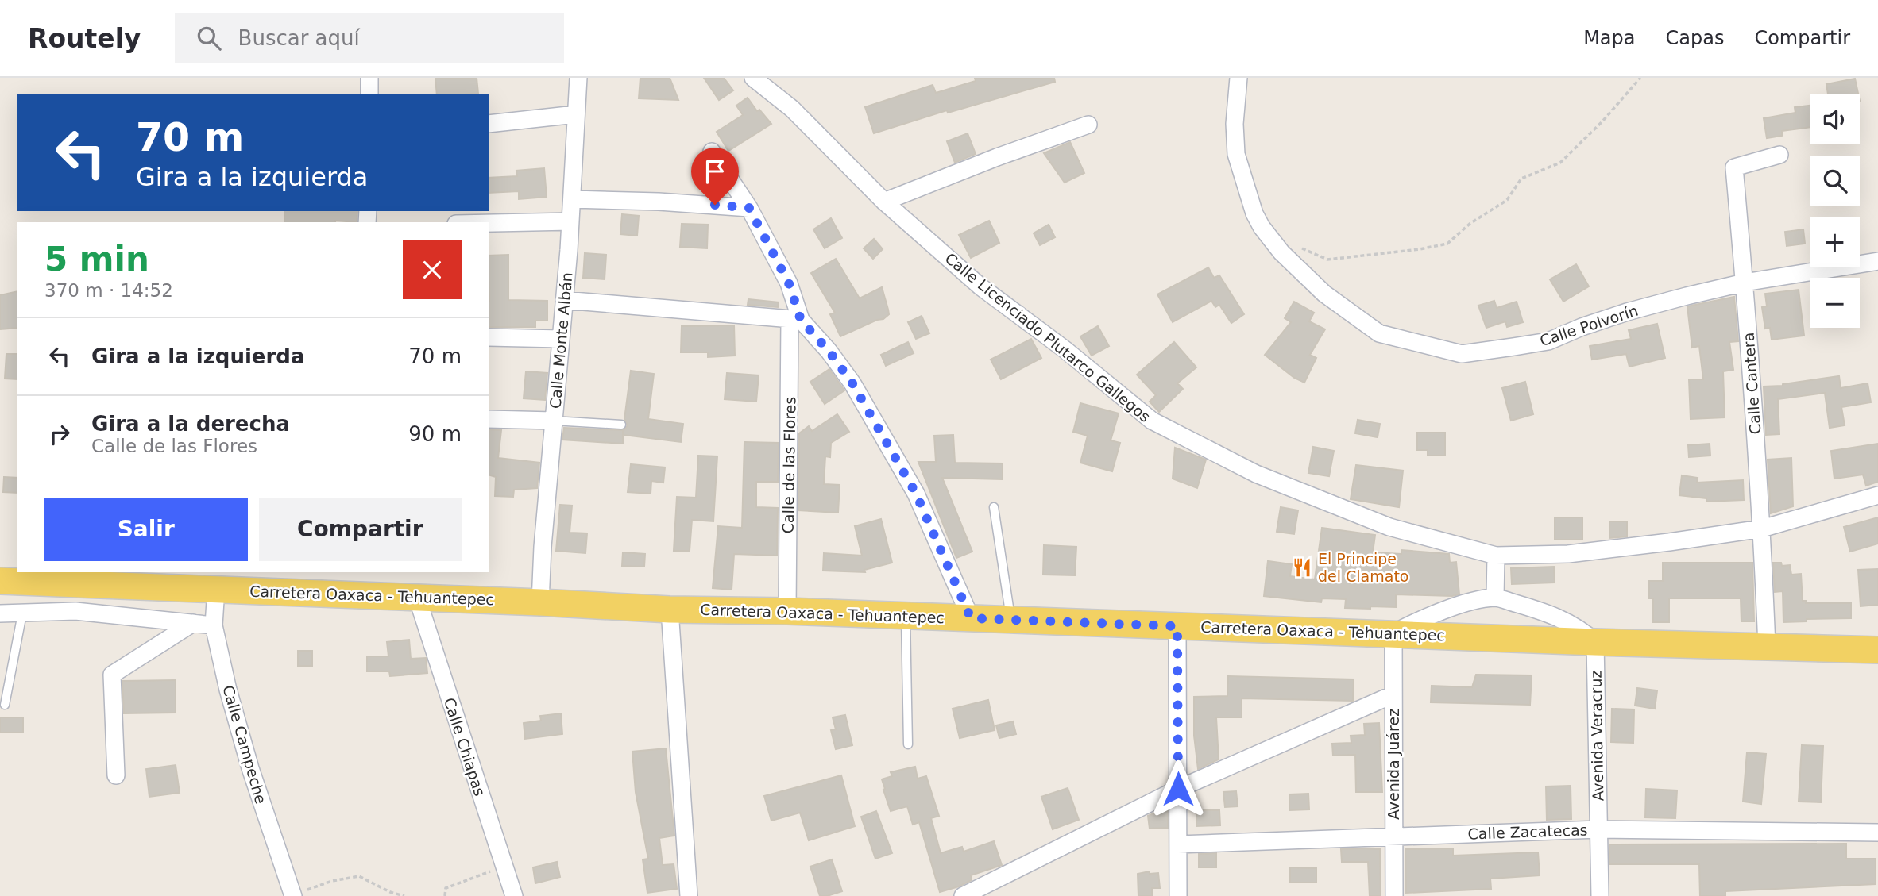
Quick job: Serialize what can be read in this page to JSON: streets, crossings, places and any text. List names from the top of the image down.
{
  "streets": {
    "main road": ["Carretera Oaxaca - Tehuantepec"],
    "street": [
      "Calle Polvorín",
      "Calle Licenciado Plutarco Gallegos",
      "Calle Monte Albán",
      "Calle Cantera",
      "Calle de las Flores",
      "Avenida Veracruz",
      "Calle Campeche",
      "Calle Chiapas",
      "Avenida Juárez",
      "Calle Zacatecas"
    ]
  },
  "crossings": [
    ["Calle Polvorín", "Calle Cantera"],
    ["Calle Licenciado Plutarco Gallegos", "Calle Cantera"],
    ["Calle Monte Albán", "Carretera Oaxaca - Tehuantepec"],
    ["Calle Cantera", "Carretera Oaxaca - Tehuantepec"],
    ["Calle de las Flores", "Carretera Oaxaca - Tehuantepec"],
    ["Carretera Oaxaca - Tehuantepec", "Avenida Veracruz"],
    ["Carretera Oaxaca - Tehuantepec", "Calle Campeche"],
    ["Carretera Oaxaca - Tehuantepec", "Calle Chiapas"],
    ["Carretera Oaxaca - Tehuantepec", "Avenida Juárez"],
    ["Avenida Veracruz", "Calle Zacatecas"],
    ["Avenida Juárez", "Calle Zacatecas"]
  ],
  "places": {
    "restaurant": ["El Principe del Clamato"]
  },
  "page": {
    "header": "Routely",
    "search": "Buscar aquí",
    "nav": ["Mapa", "Capas", "Compartir"],
    "map_buttons": ["+", "−"],
    "turn": ["70 m", "Gira a la izquierda"],
    "heading": ["5 min", "370 m · 14:52"],
    "list": [
      {
        "name": "Gira a la izquierda",
        "value": "70 m"
      },
      {
        "name": "Gira a la derecha",
        "note": "Calle de las Flores",
        "value": "90 m"
      }
    ],
    "buttons": ["Salir", "Compartir"]
  }
}
